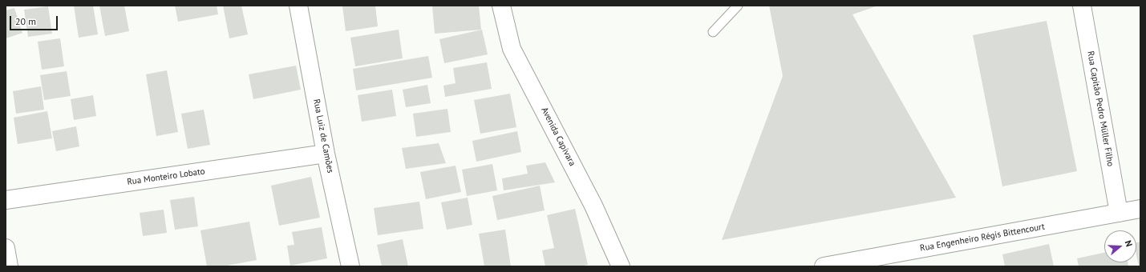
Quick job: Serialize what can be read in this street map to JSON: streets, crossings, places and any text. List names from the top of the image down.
{
  "streets": {
    "street": [
      "Rua Capitão Pedro Müller Filho",
      "Rua Luiz de Camões",
      "Avenida Capivara",
      "Rua Monteiro Lobato",
      "Rua Engenheiro Régis Bittencourt"
    ]
  },
  "crossings": [
    ["Rua Capitão Pedro Müller Filho", "Rua Engenheiro Régis Bittencourt"],
    ["Rua Luiz de Camões", "Rua Monteiro Lobato"]
  ],
  "scale_bar": "20 m",
  "north": "right"
}
